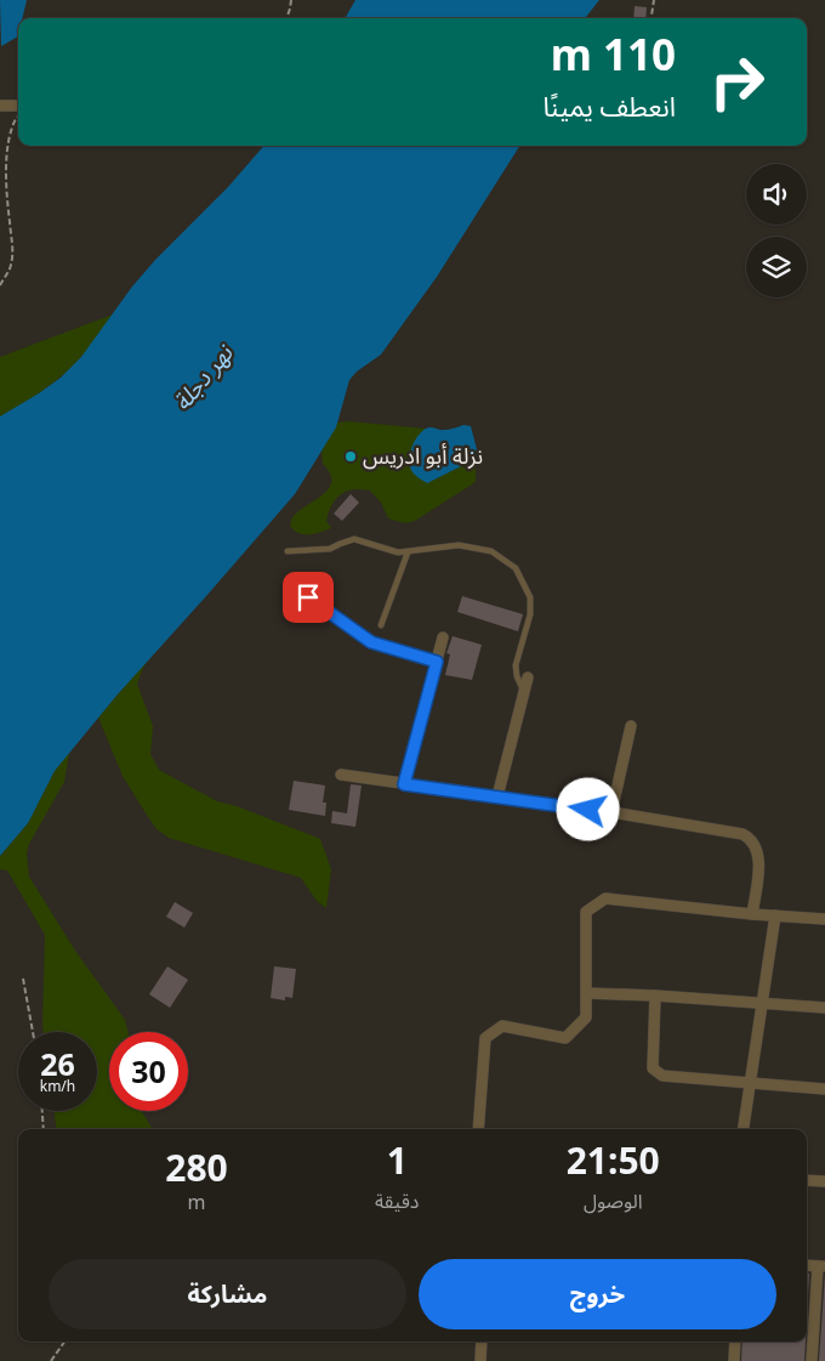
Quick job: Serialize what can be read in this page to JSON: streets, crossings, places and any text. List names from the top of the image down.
{
  "water": ["نهر دجلة"],
  "places": ["نزلة أبو ادريس"],
  "page": {
    "turn": ["110 m", "انعطف يمينًا"],
    "speed": "26 km/h",
    "limit": "30",
    "eta": [
      "21:50",
      "الوصول",
      "1",
      "دقيقة",
      "280",
      "m"
    ],
    "buttons": ["خروج", "مشاركة"]
  }
}
